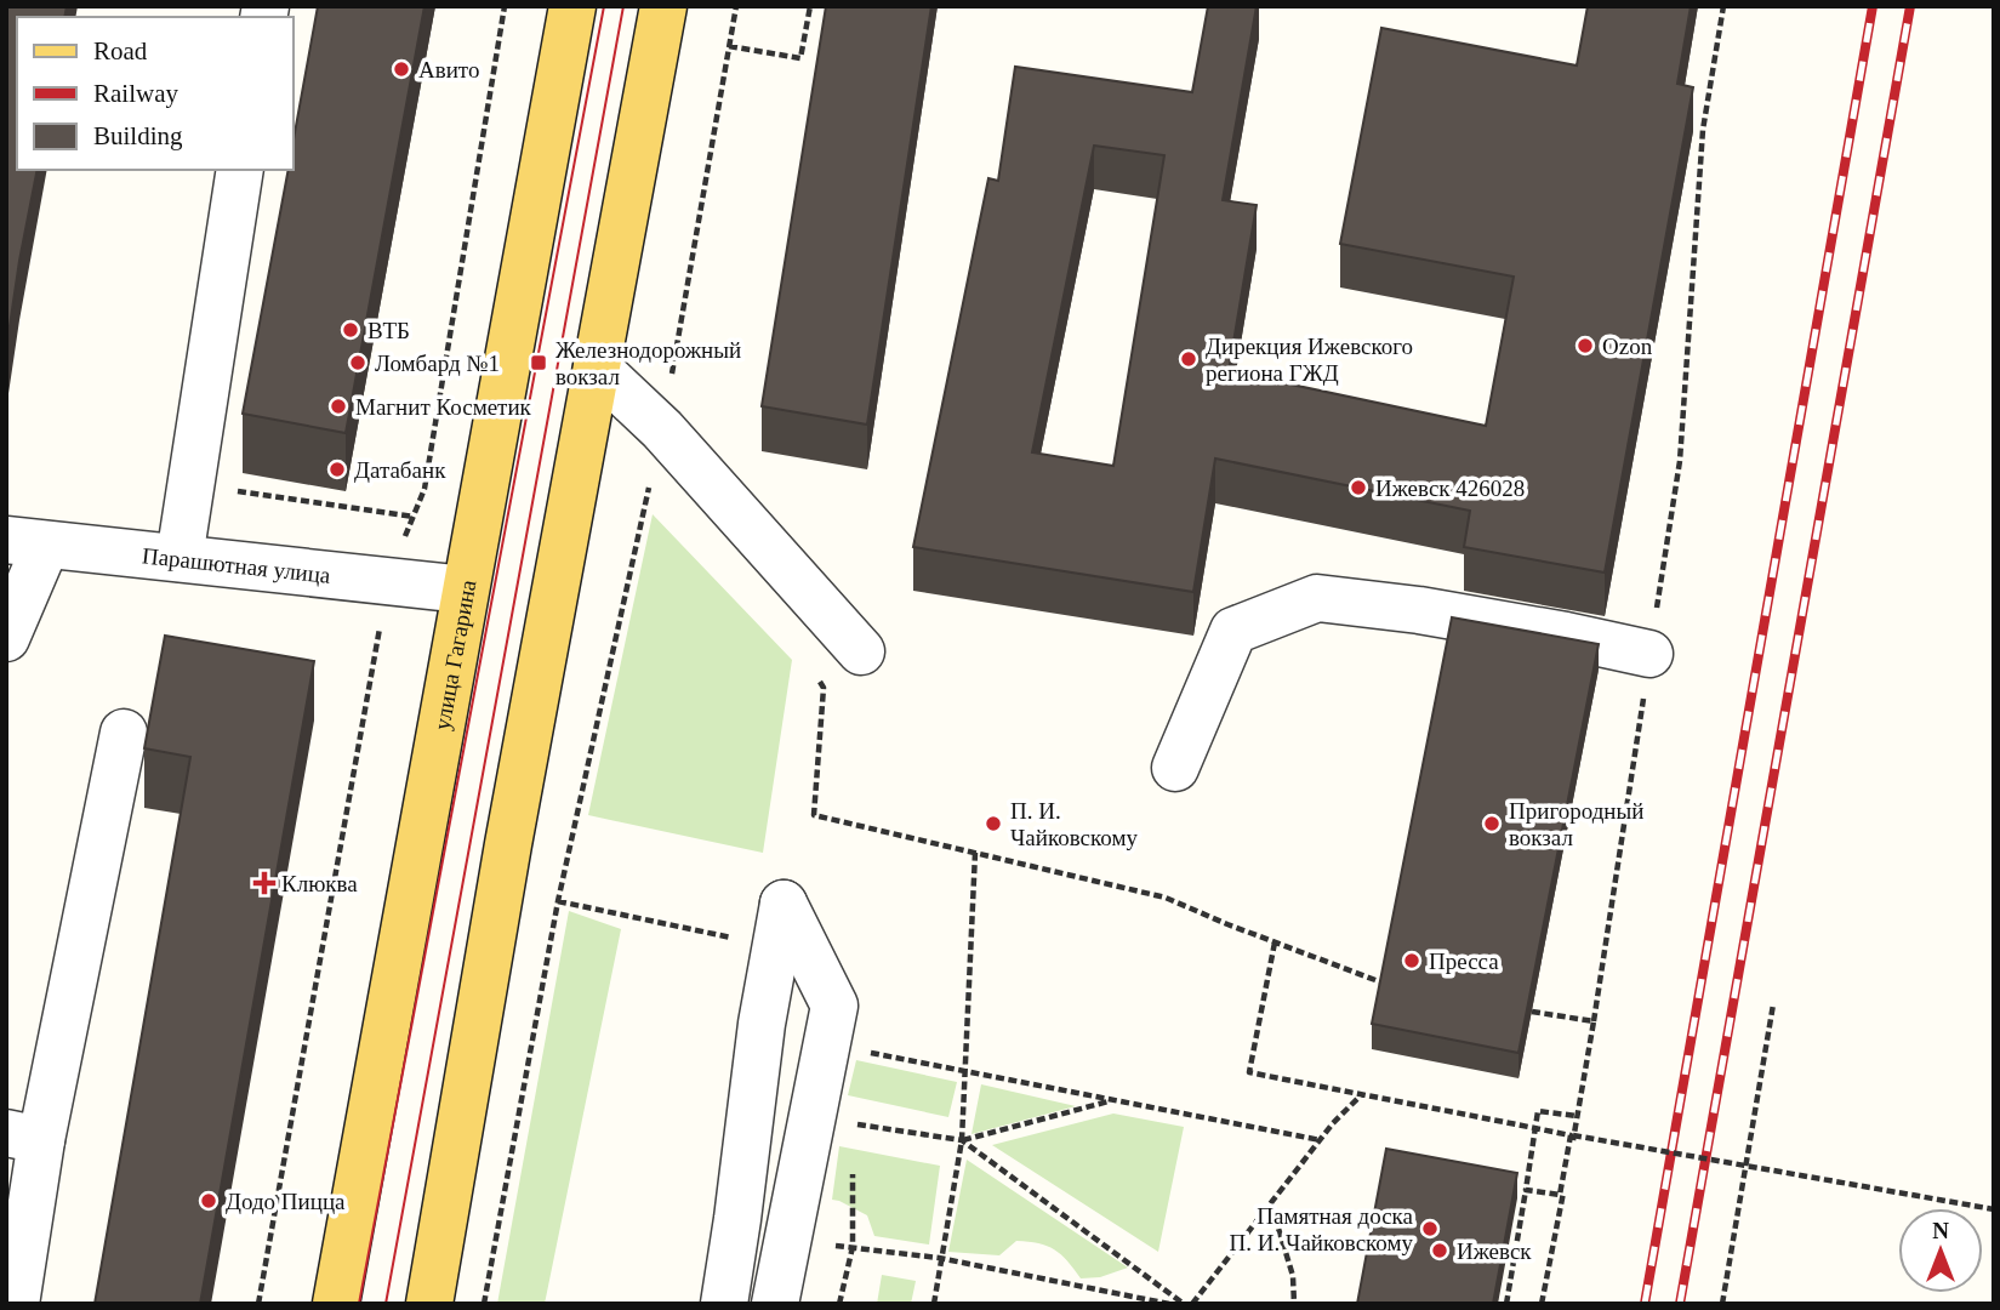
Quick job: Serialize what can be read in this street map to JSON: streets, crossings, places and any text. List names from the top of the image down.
{
  "streets": {
    "main road": ["улица Гагарина"],
    "street": ["Парашютная улица"]
  },
  "crossings": [
    ["Парашютная улица", "улица Гагарина"]
  ],
  "places": {
    "other": [
      "Авито",
      "ВТБ",
      "Ozon",
      "Дирекция Ижевского региона ГЖД",
      "Ломбард №1",
      "Магнит Косметик",
      "Датабанк",
      "Ижевск 426028",
      "П. И. Чайковскому",
      "Пригородный вокзал",
      "Пресса",
      "Додо Пицца",
      "Памятная доска П. И. Чайковскому",
      "Ижевск"
    ],
    "transit": ["Железнодорожный вокзал"],
    "health": ["Клюква"]
  },
  "legend": ["Road", "Railway", "Building"],
  "north": "top"
}
